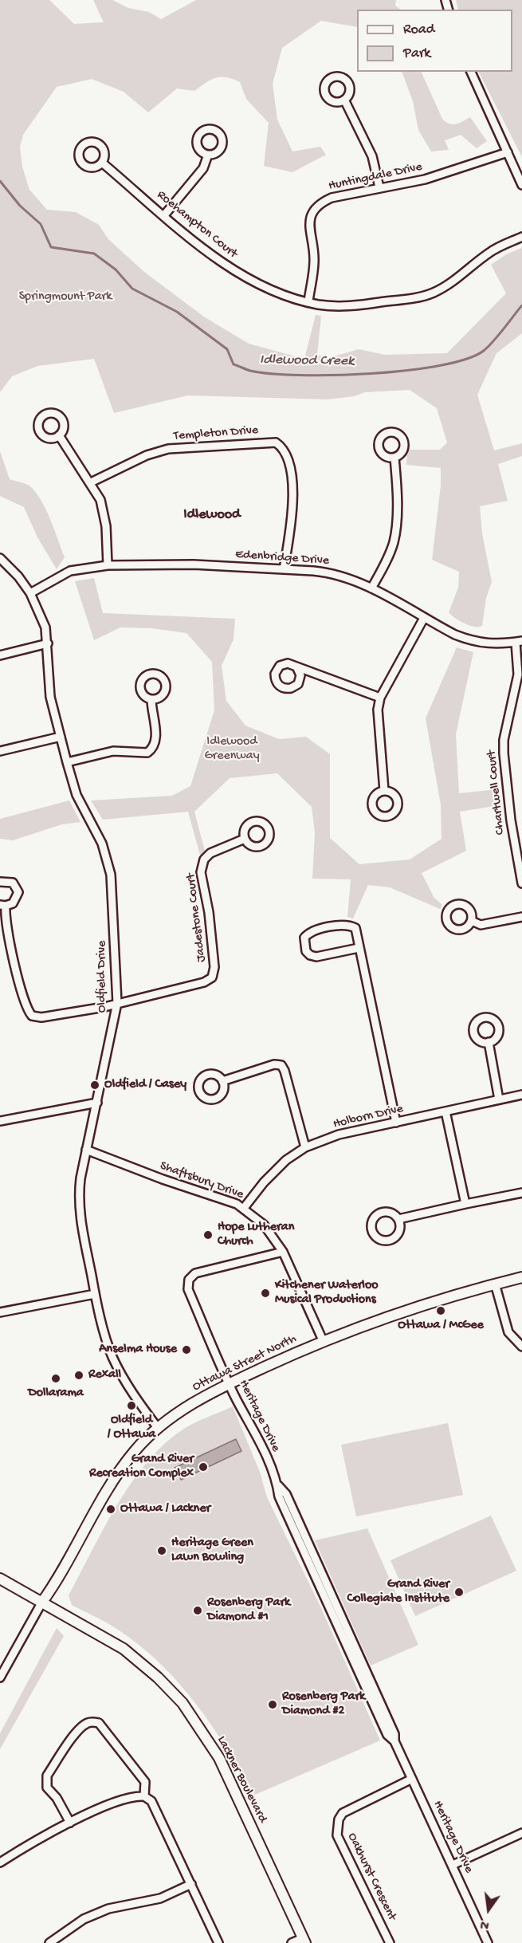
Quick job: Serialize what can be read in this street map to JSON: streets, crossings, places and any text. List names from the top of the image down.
{
  "streets": {
    "main road": ["Ottawa Street North", "Lackner Boulevard"],
    "street": [
      "Huntingdale Drive",
      "Roehampton Court",
      "Templeton Drive",
      "Edenbridge Drive",
      "Chartwell Court",
      "Jadestone Court",
      "Oldfield Drive",
      "Holborn Drive",
      "Shaftsbury Drive",
      "Heritage Drive",
      "Oakhurst Crescent"
    ]
  },
  "crossings": [
    ["Huntingdale Drive", "Roehampton Court"],
    ["Templeton Drive", "Edenbridge Drive"],
    ["Edenbridge Drive", "Chartwell Court"],
    ["Edenbridge Drive", "Oldfield Drive"],
    ["Jadestone Court", "Oldfield Drive"],
    ["Oldfield Drive", "Shaftsbury Drive"],
    ["Oldfield Drive", "Ottawa Street North"],
    ["Holborn Drive", "Shaftsbury Drive"],
    ["Shaftsbury Drive", "Ottawa Street North"],
    ["Shaftsbury Drive", "Heritage Drive"],
    ["Ottawa Street North", "Heritage Drive"],
    ["Ottawa Street North", "Lackner Boulevard"],
    ["Heritage Drive", "Oakhurst Crescent"]
  ],
  "districts": ["Idlewood"],
  "water": ["Idlewood Creek"],
  "parks": ["Springmount Park", "Idlewood Greenway"],
  "places": [
    "Oldfield / Casey",
    "Hope Lutheran Church",
    "Kitchener Waterloo Musical Productions",
    "Ottawa / McGee",
    "Anselma House",
    "Rexall",
    "Dollarama",
    "Oldfield / Ottawa",
    "Grand River Recreation Complex",
    "Ottawa / Lackner",
    "Heritage Green Lawn Bowling",
    "Grand River Collegiate Institute",
    "Rosenberg Park Diamond #1",
    "Rosenberg Park Diamond #2"
  ],
  "legend": ["Road", "Park"],
  "north": "bottom"
}
